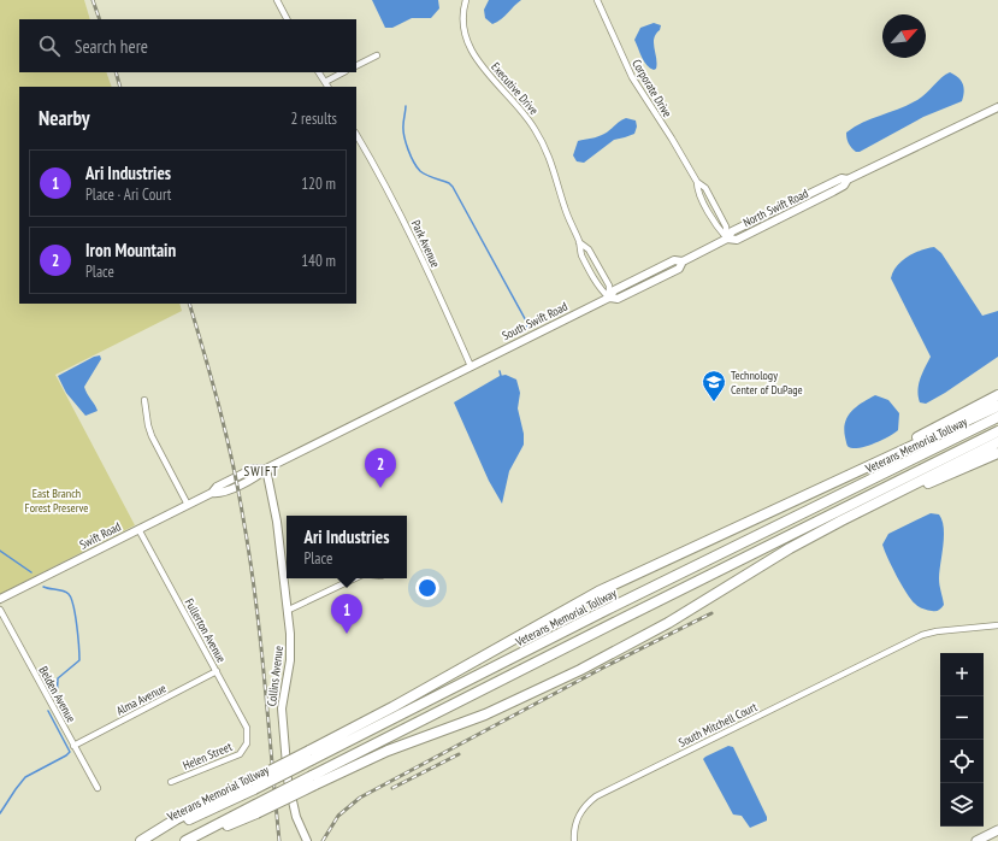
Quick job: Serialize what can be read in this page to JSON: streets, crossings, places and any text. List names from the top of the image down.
{
  "streets": {
    "highway": ["Veterans Memorial Tollway"],
    "street": [
      "Executive Drive",
      "Corporate Drive",
      "North Swift Road",
      "Park Avenue",
      "South Swift Road",
      "Swift Road",
      "Fullerton Avenue",
      "Collins Avenue",
      "Belden Avenue",
      "Alma Avenue",
      "South Mitchell Court",
      "Helen Street"
    ]
  },
  "crossings": [
    ["Executive Drive", "South Swift Road"],
    ["Corporate Drive", "North Swift Road"],
    ["Corporate Drive", "South Swift Road"],
    ["North Swift Road", "South Swift Road"],
    ["Park Avenue", "South Swift Road"],
    ["Park Avenue", "Swift Road"],
    ["South Swift Road", "Swift Road"],
    ["Swift Road", "Fullerton Avenue"],
    ["Swift Road", "Collins Avenue"],
    ["Fullerton Avenue", "Alma Avenue"],
    ["Fullerton Avenue", "Helen Street"],
    ["Belden Avenue", "Alma Avenue"]
  ],
  "districts": ["SWIFT"],
  "parks": ["East Branch Forest Preserve"],
  "places": {
    "school or university": ["Technology Center of DuPage"]
  },
  "north": "top right",
  "page": {
    "search": "Search here",
    "heading": ["Nearby", "2 results"],
    "list": [
      {
        "mark": "1",
        "name": "Ari Industries",
        "note": "Place · Ari Court",
        "value": "120 m"
      },
      {
        "mark": "2",
        "name": "Iron Mountain",
        "note": "Place",
        "value": "140 m"
      }
    ],
    "pins": ["2", "1"],
    "popup": ["Ari Industries", "Place"],
    "map_buttons": ["+", "−"]
  }
}
